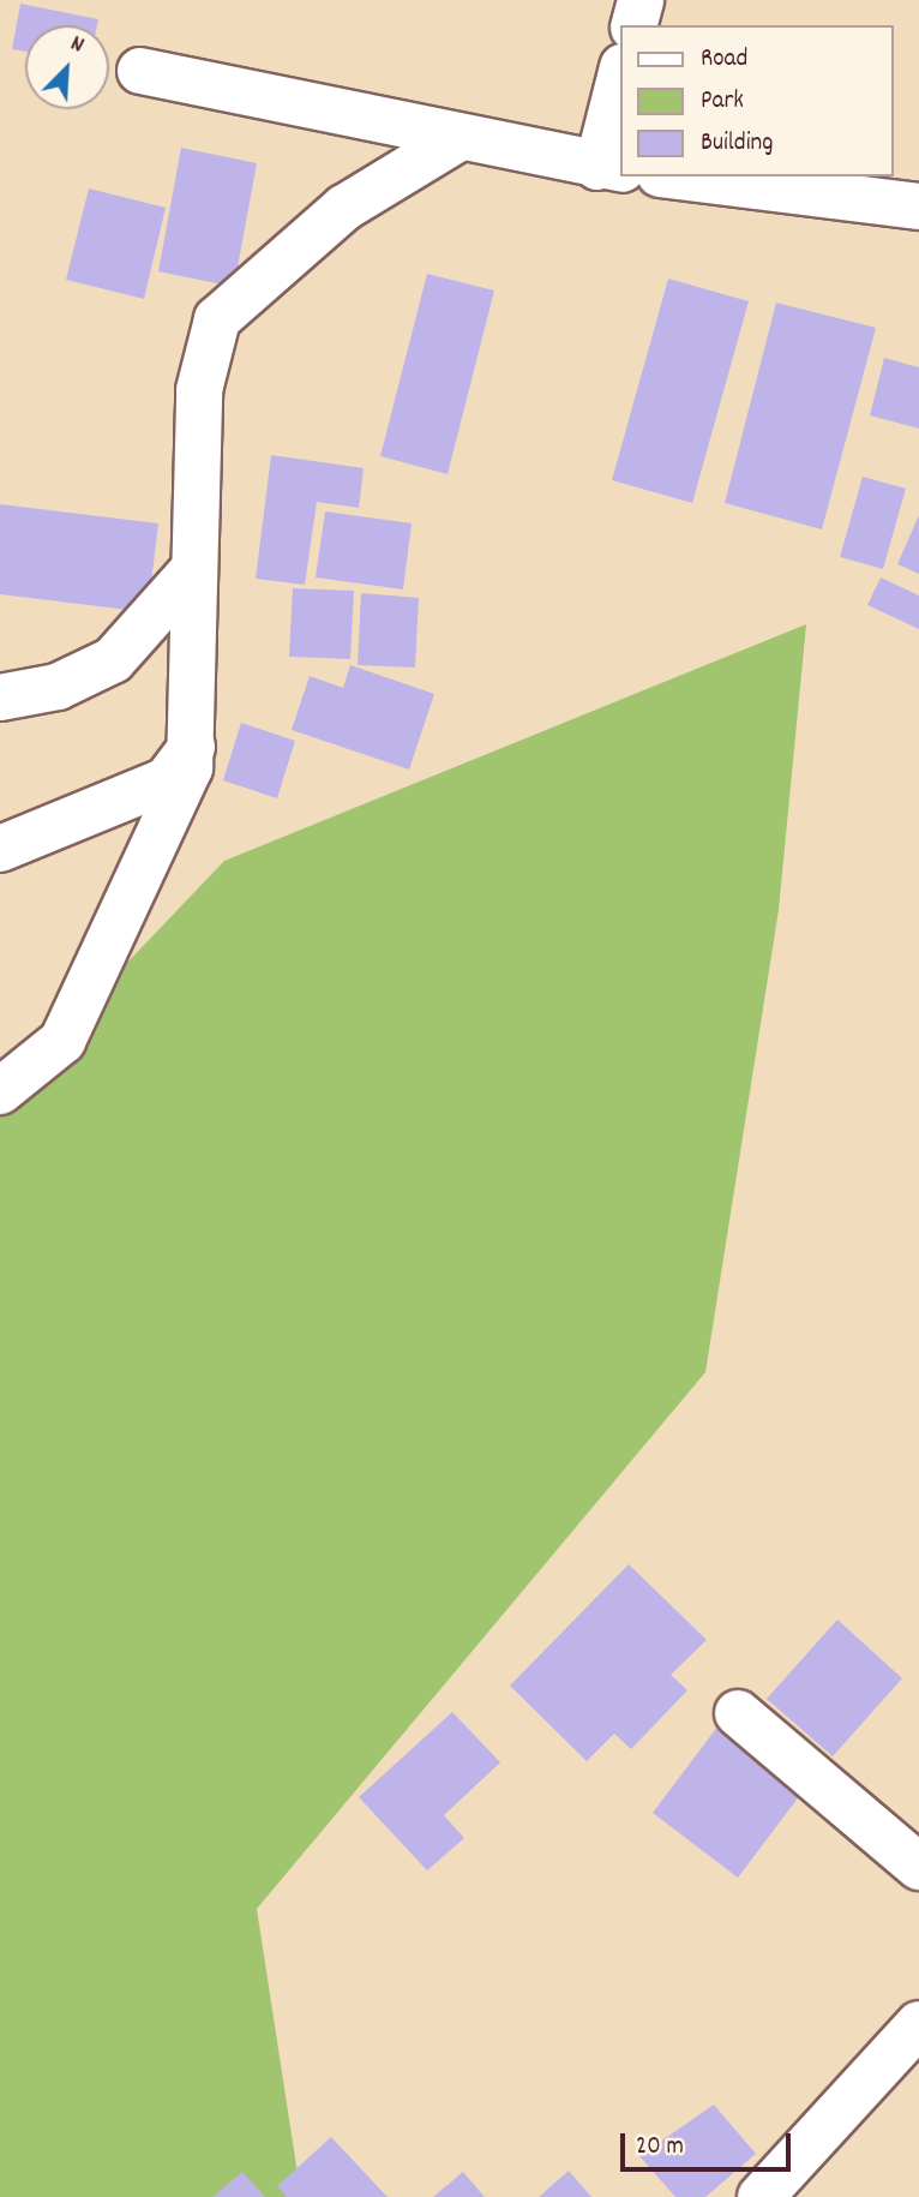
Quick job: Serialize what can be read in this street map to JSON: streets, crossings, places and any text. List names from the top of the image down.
{
  "legend": ["Road", "Park", "Building"],
  "scale_bar": "20 m",
  "north": "top right"
}
